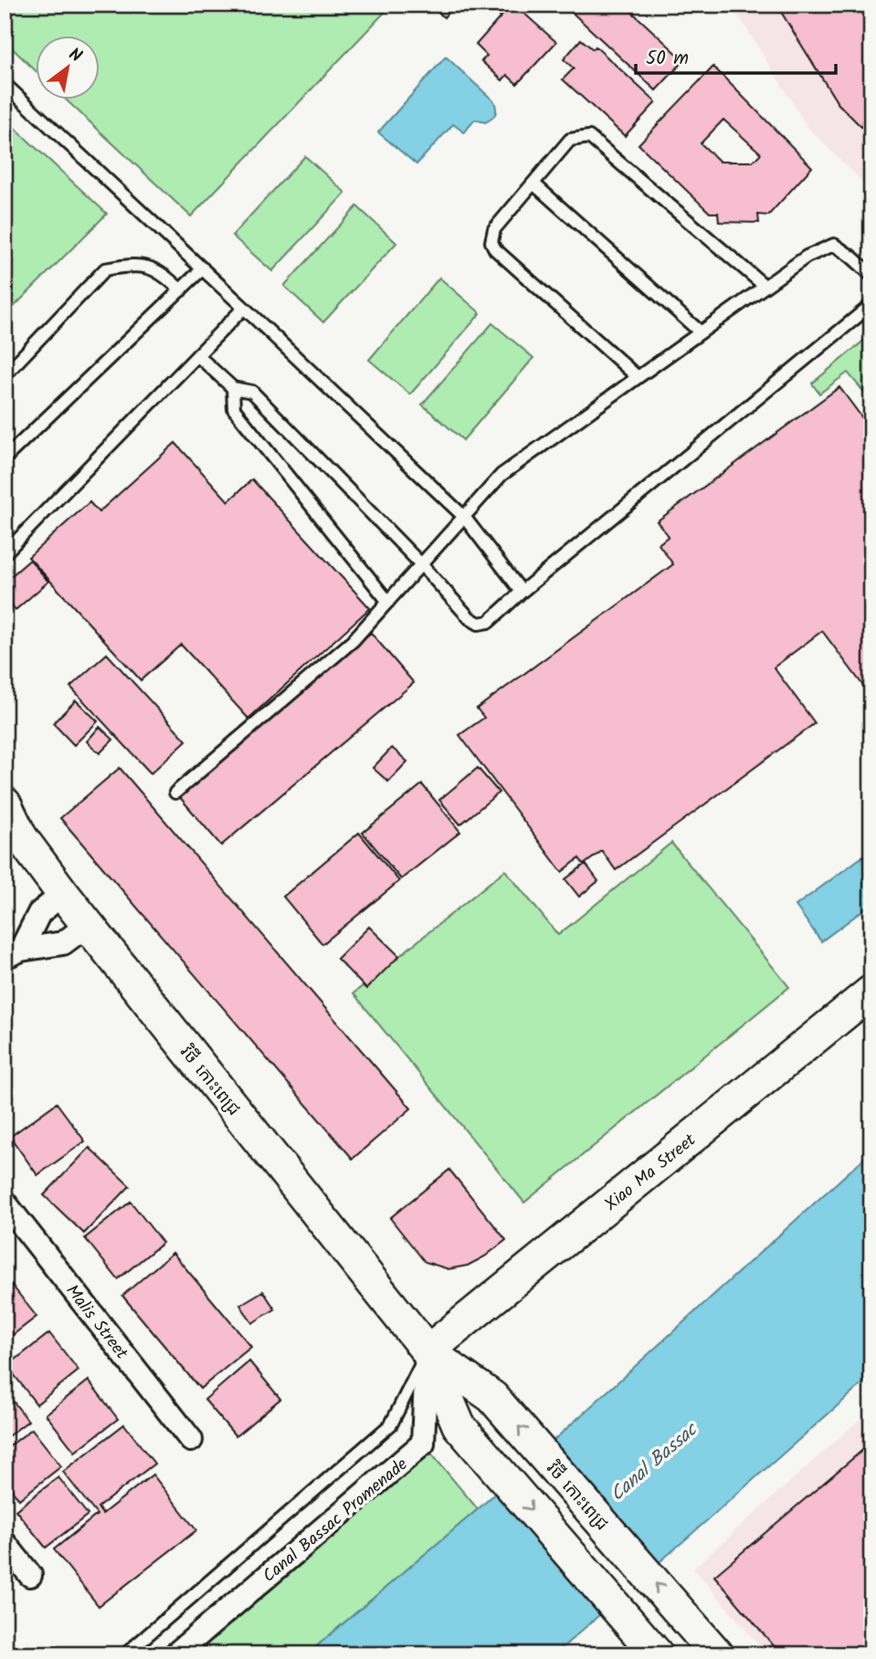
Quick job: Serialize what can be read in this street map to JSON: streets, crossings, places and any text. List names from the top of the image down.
{
  "streets": {
    "main road": ["វិថី កោះពេជ្រ", "Xiao Ma Street"],
    "street": ["Malis Street", "Canal Bassac Promenade"]
  },
  "crossings": [
    ["វិថី កោះពេជ្រ", "Xiao Ma Street"],
    ["វិថី កោះពេជ្រ", "Canal Bassac Promenade"],
    ["Xiao Ma Street", "Canal Bassac Promenade"]
  ],
  "water": ["Canal Bassac"],
  "scale_bar": "50 m",
  "north": "top right"
}
